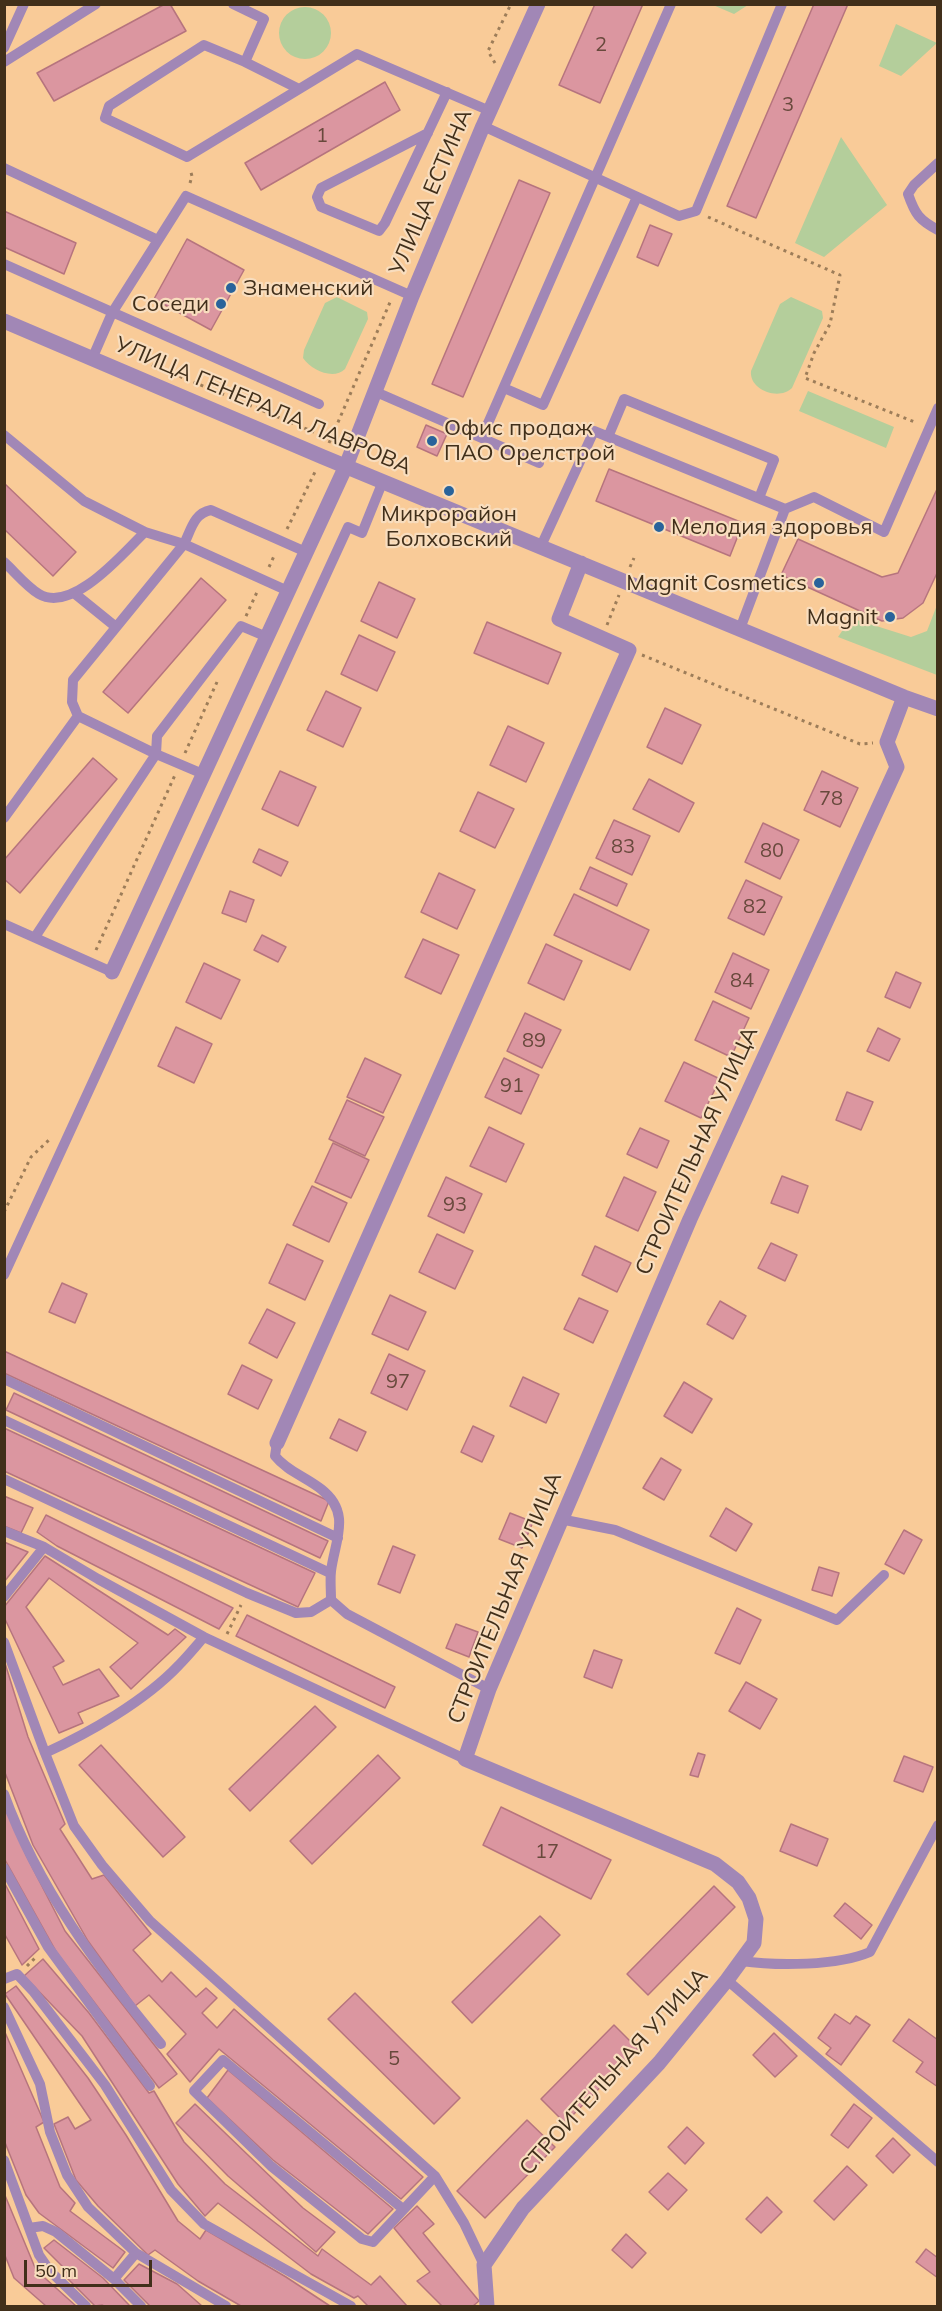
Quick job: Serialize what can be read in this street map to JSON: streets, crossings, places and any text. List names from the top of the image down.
{
  "streets": {
    "street": ["УЛИЦА ЕСТИНА", "УЛИЦА ГЕНЕРАЛА ЛАВРОВА", "СТРОИТЕЛЬНАЯ УЛИЦА"]
  },
  "crossings": [
    ["УЛИЦА ЕСТИНА", "УЛИЦА ГЕНЕРАЛА ЛАВРОВА"]
  ],
  "places": [
    "Знаменский",
    "Соседи",
    "Офис продаж ПАО Орелстрой",
    "Микрорайон Болховский",
    "Мелодия здоровья",
    "Magnit Cosmetics",
    "Magnit"
  ],
  "house_numbers": [
    "2",
    "3",
    "1",
    "78",
    "83",
    "80",
    "82",
    "84",
    "89",
    "91",
    "93",
    "97",
    "17",
    "5"
  ],
  "scale_bar": "50 m"
}
